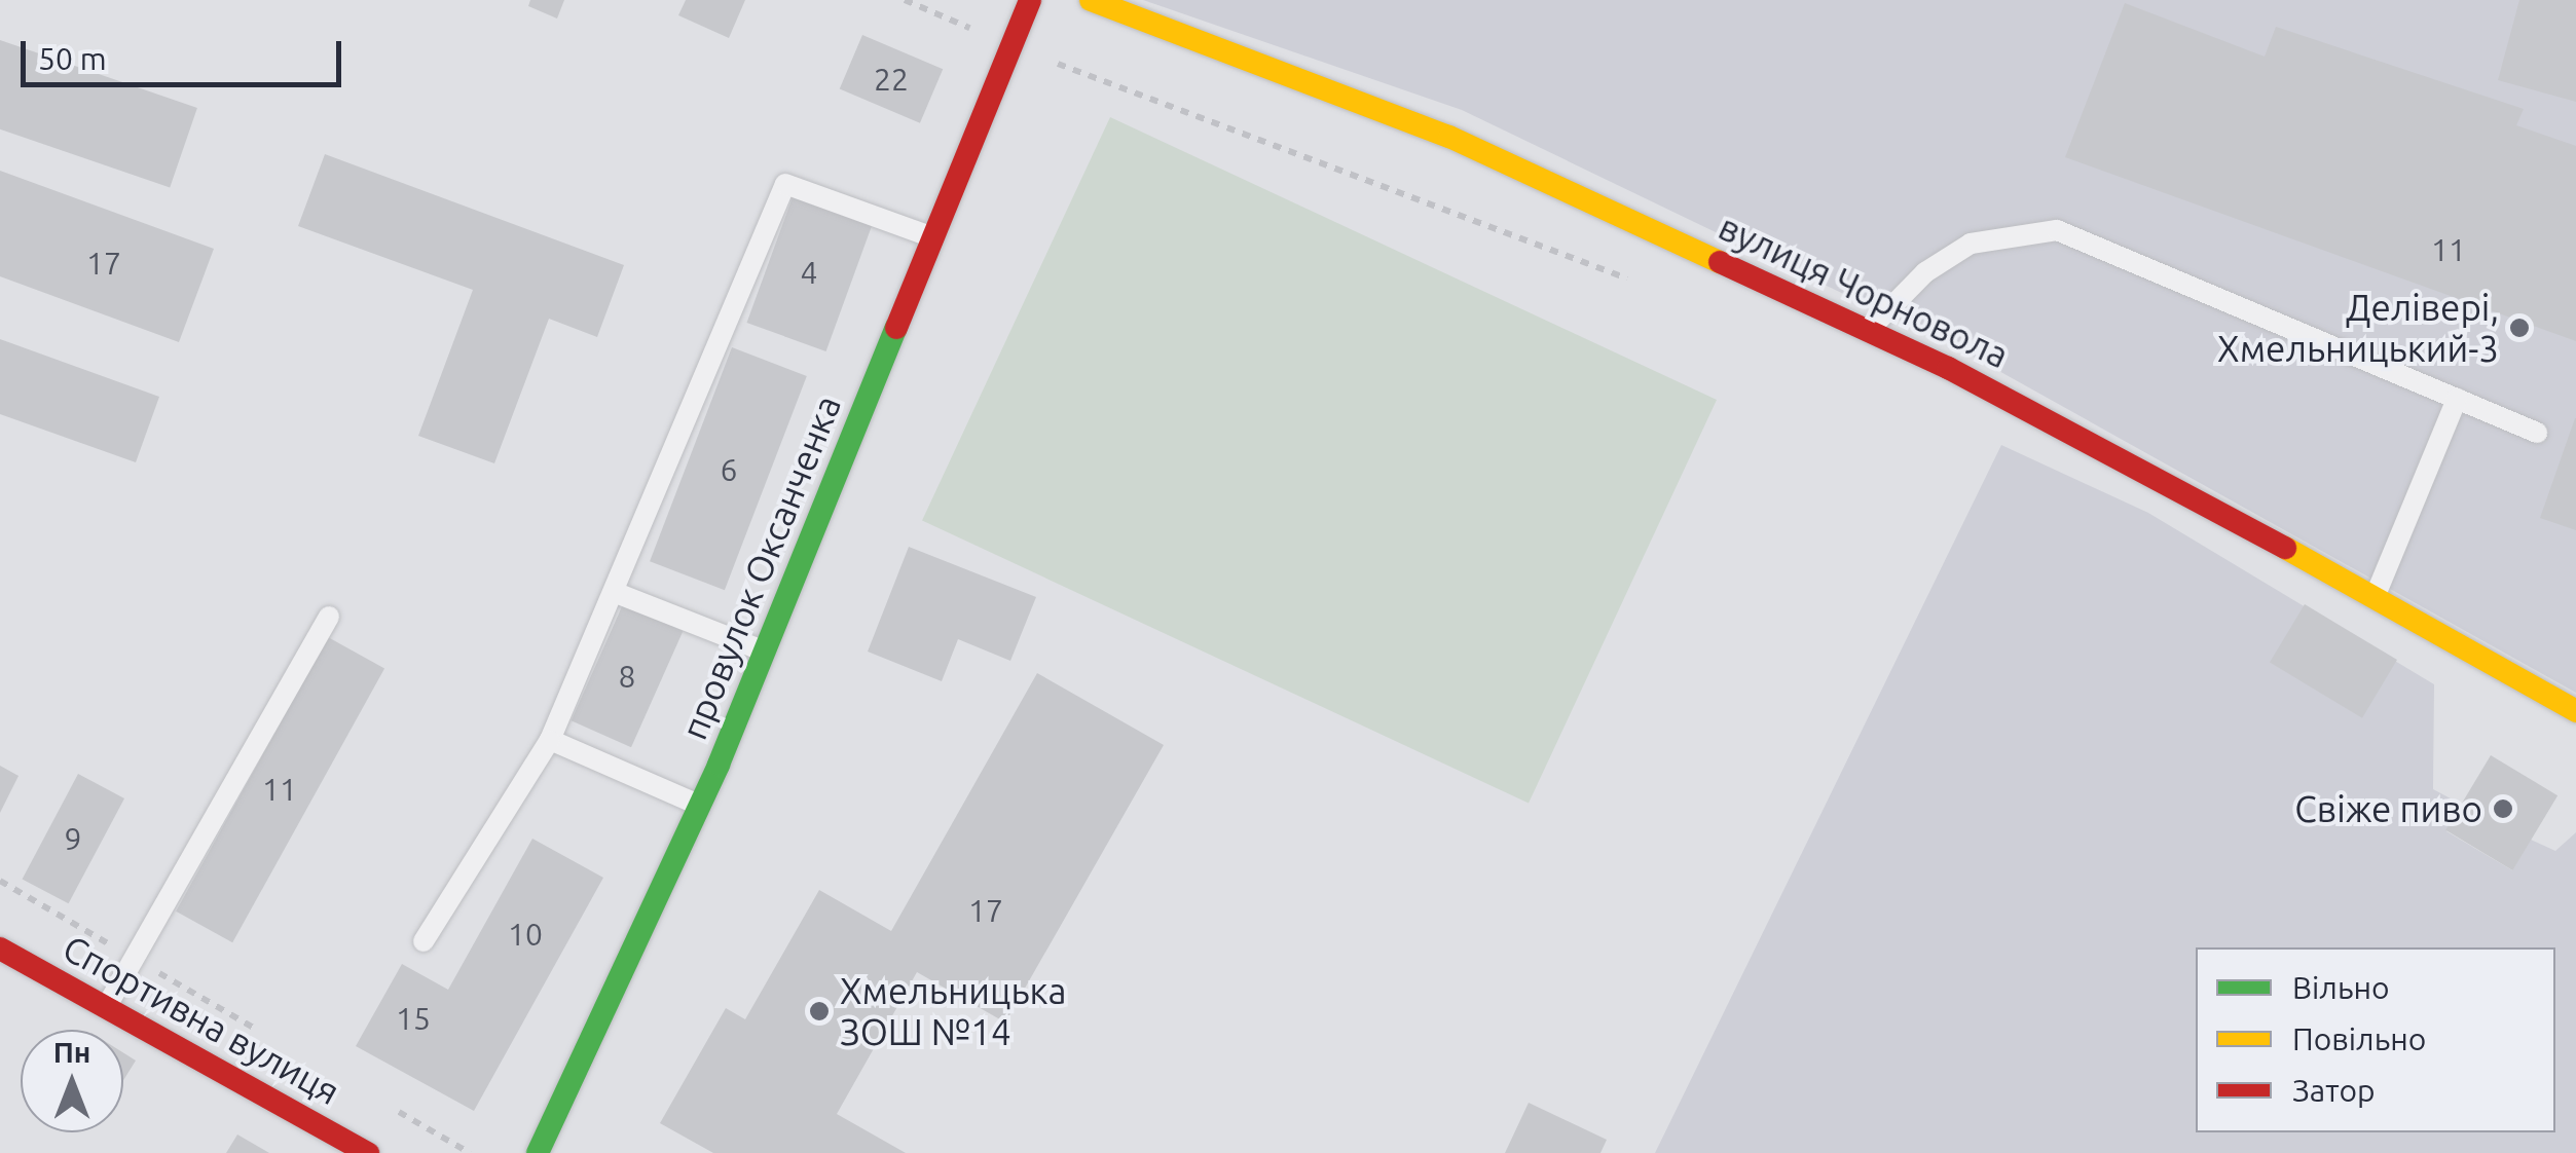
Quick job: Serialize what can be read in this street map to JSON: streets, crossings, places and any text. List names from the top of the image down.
{
  "streets": {
    "street": ["вулиця Чорновола", "провулок Оксанченка", "Спортивна вулиця"]
  },
  "places": ["Делівері, Хмельницький-3", "Свіже пиво", "Хмельницька ЗОШ №14"],
  "house_numbers": [
    "22",
    "11",
    "17",
    "4",
    "6",
    "8",
    "11",
    "9",
    "17",
    "10",
    "15"
  ],
  "legend": ["Вільно", "Повільно", "Затор"],
  "scale_bar": "50 m",
  "north": "top"
}
